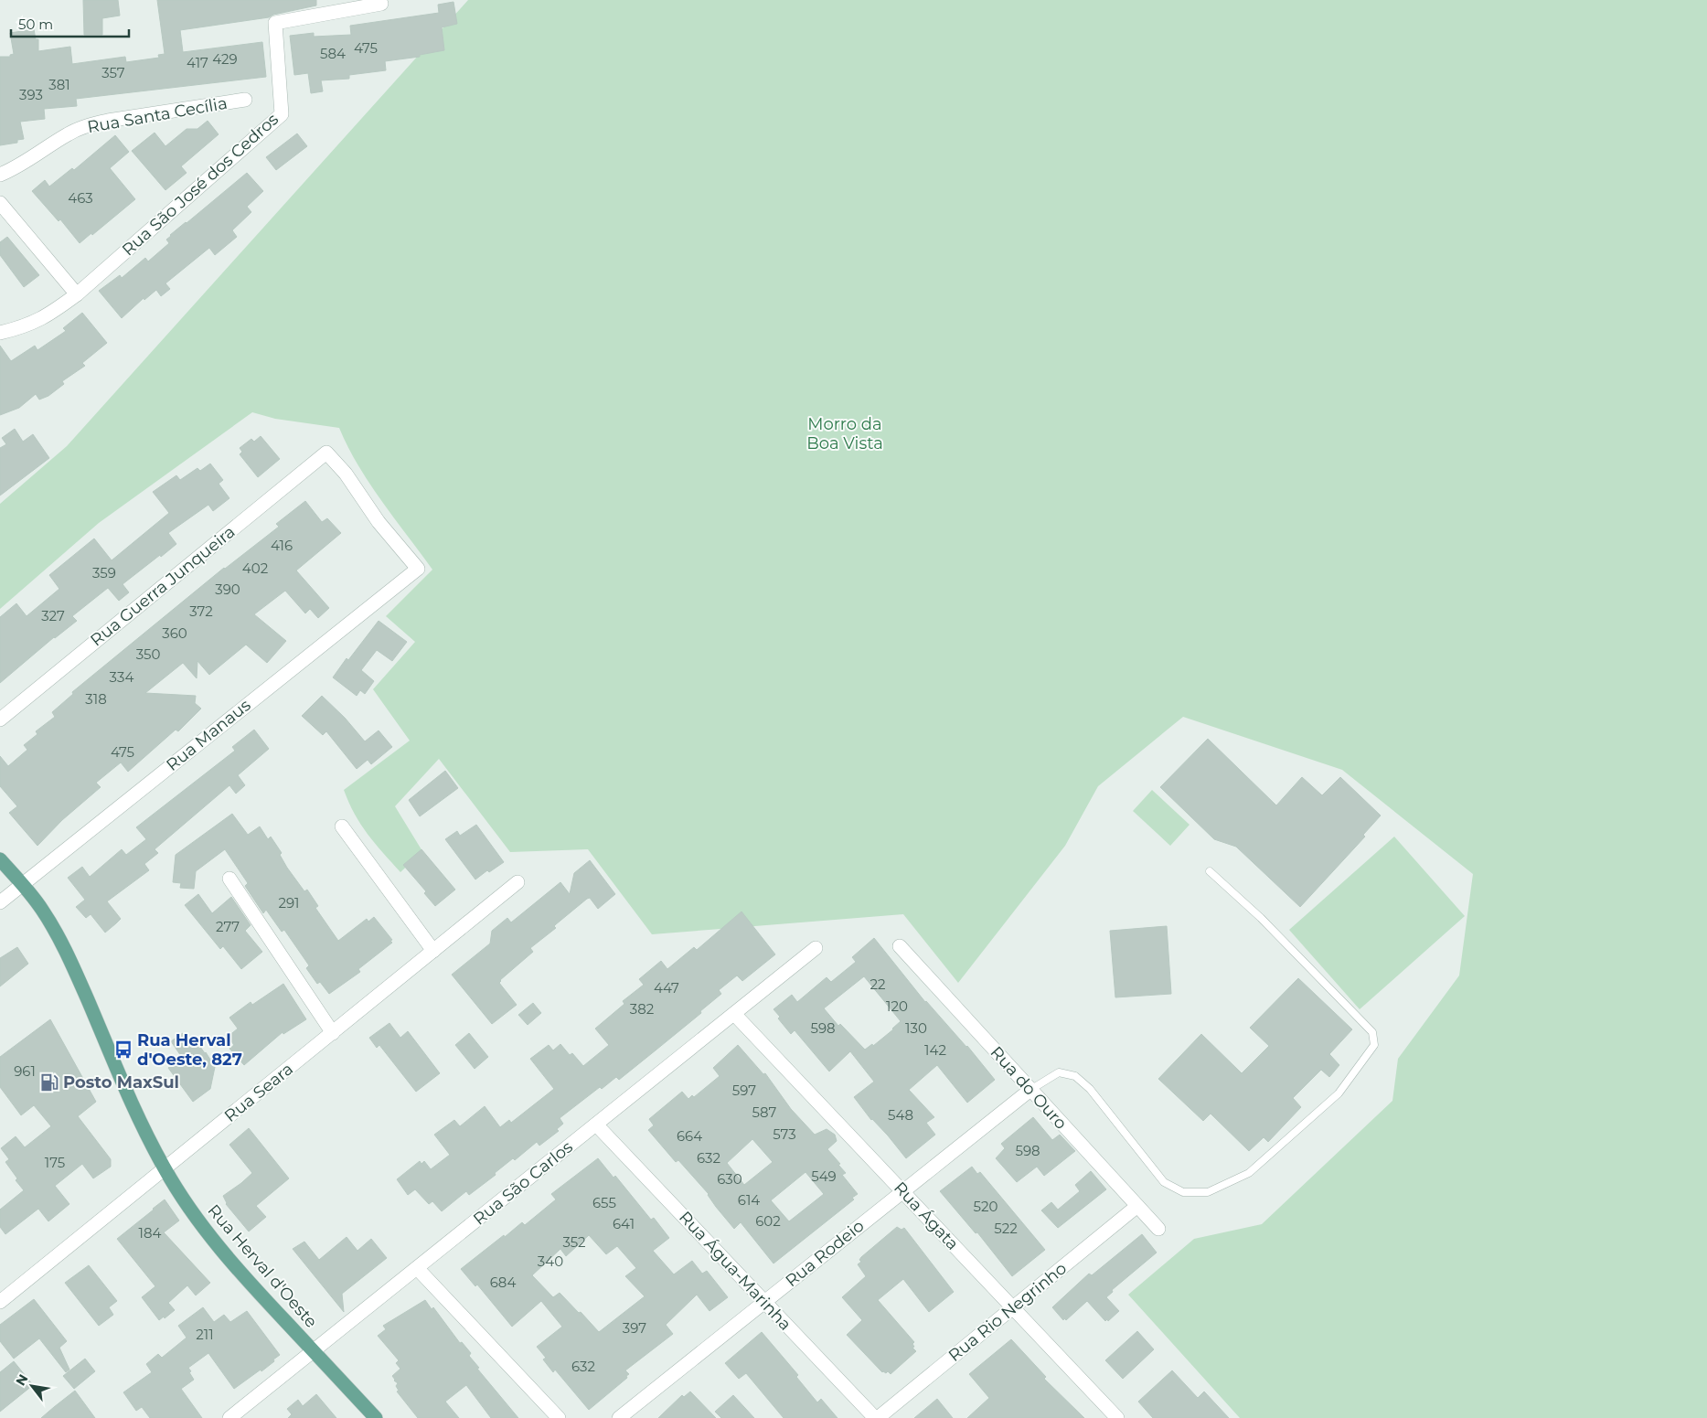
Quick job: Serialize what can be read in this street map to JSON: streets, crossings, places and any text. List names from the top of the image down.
{
  "streets": {
    "main road": ["Rua Herval d'Oeste"],
    "street": [
      "Rua Santa Cecília",
      "Rua São José dos Cedros",
      "Rua Guerra Junqueira",
      "Rua Manaus",
      "Rua do Ouro",
      "Rua Seara",
      "Rua São Carlos",
      "Rua Ágata",
      "Rua Rodeio",
      "Rua Água-Marinha",
      "Rua Rio Negrinho"
    ]
  },
  "crossings": [
    ["Rua Guerra Junqueira", "Rua Manaus"],
    ["Rua Manaus", "Rua Herval d'Oeste"],
    ["Rua do Ouro", "Rua Rodeio"],
    ["Rua do Ouro", "Rua Rio Negrinho"],
    ["Rua Seara", "Rua Herval d'Oeste"],
    ["Rua São Carlos", "Rua Ágata"],
    ["Rua São Carlos", "Rua Herval d'Oeste"],
    ["Rua São Carlos", "Rua Água-Marinha"],
    ["Rua Ágata", "Rua Rodeio"],
    ["Rua Ágata", "Rua Rio Negrinho"],
    ["Rua Rodeio", "Rua Água-Marinha"],
    ["Rua Água-Marinha", "Rua Rio Negrinho"]
  ],
  "parks": ["Morro da Boa Vista"],
  "places": {
    "bus stop": ["Rua Herval d'Oeste, 827"],
    "fuel station": ["Posto MaxSul"]
  },
  "house_numbers": [
    "475",
    "584",
    "429",
    "417",
    "357",
    "381",
    "393",
    "463",
    "416",
    "402",
    "359",
    "390",
    "372",
    "327",
    "360",
    "350",
    "334",
    "318",
    "475",
    "291",
    "277",
    "22",
    "447",
    "120",
    "382",
    "598",
    "130",
    "142",
    "961",
    "597",
    "587",
    "548",
    "573",
    "664",
    "598",
    "632",
    "175",
    "549",
    "630",
    "614",
    "655",
    "520",
    "602",
    "641",
    "522",
    "184",
    "352",
    "340",
    "684",
    "397",
    "211",
    "632"
  ],
  "scale_bar": "50 m",
  "north": "top left"
}
